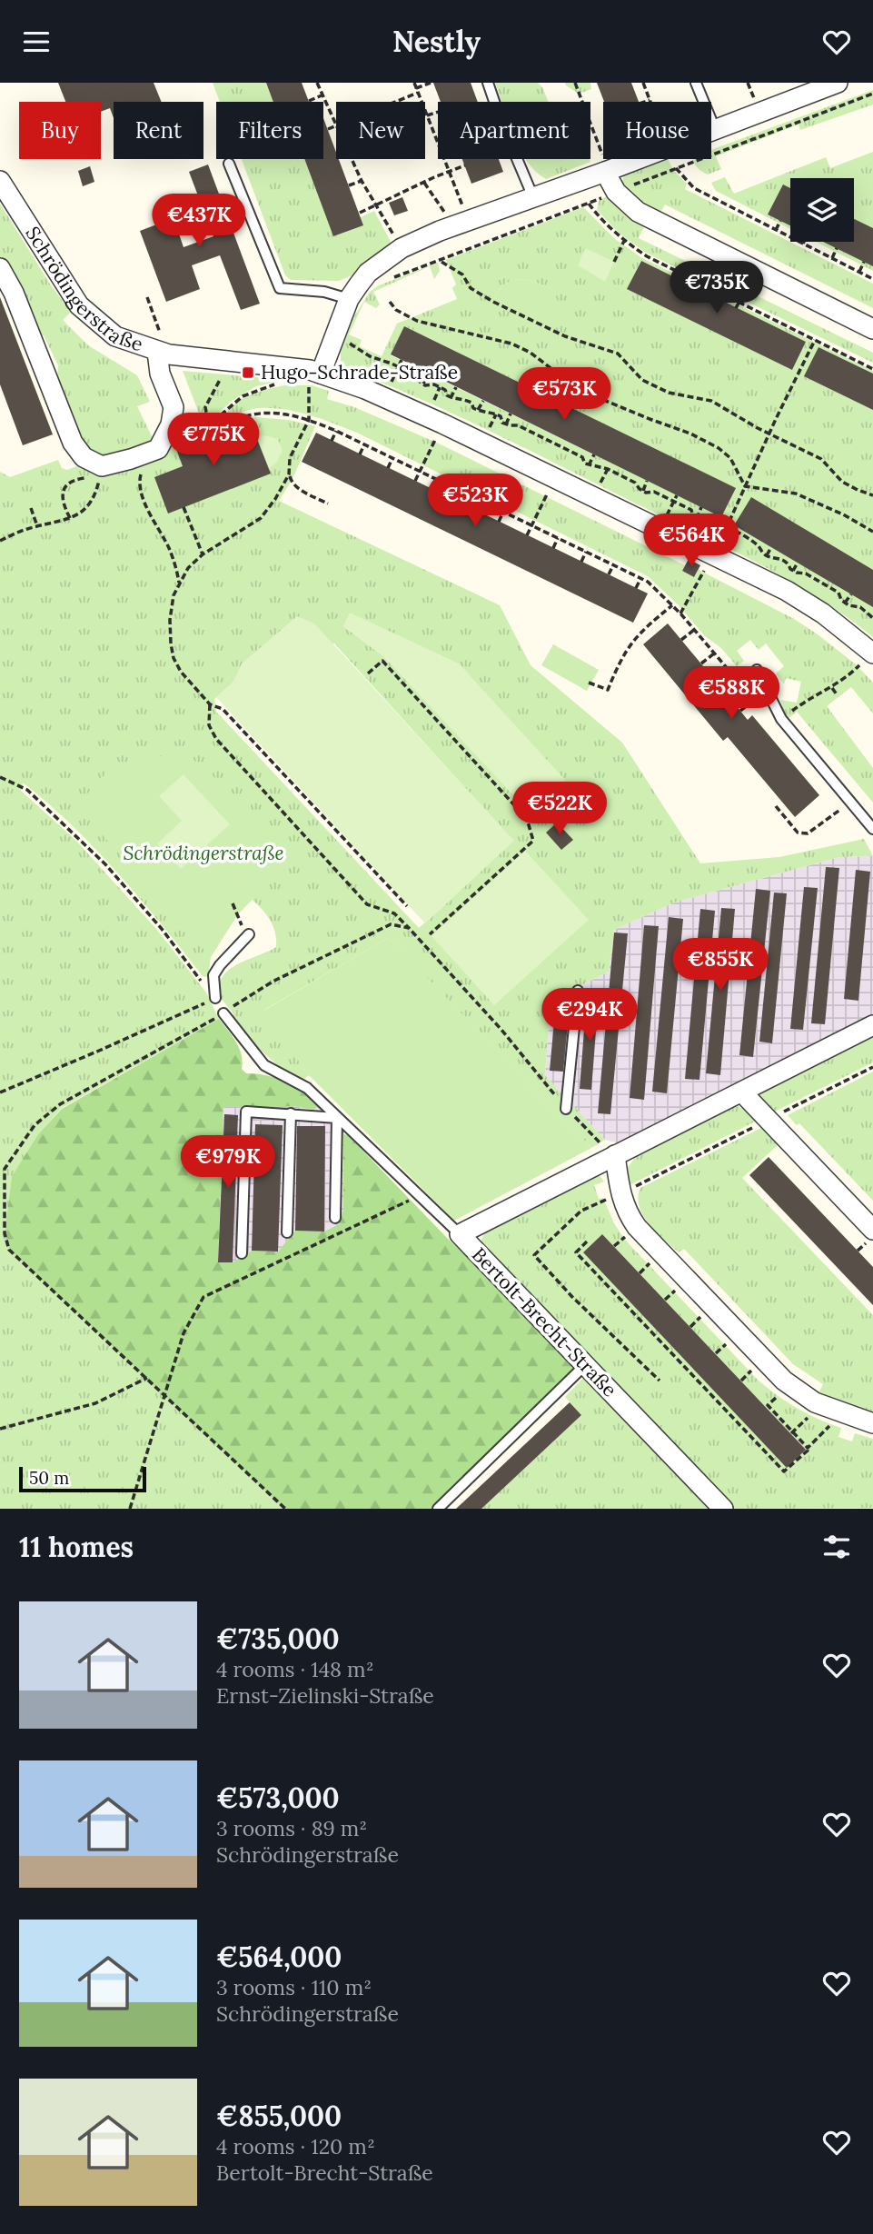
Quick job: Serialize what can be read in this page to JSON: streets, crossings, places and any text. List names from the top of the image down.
{
  "streets": {
    "street": ["Schrödingerstraße", "Bertolt-Brecht-Straße"]
  },
  "parks": ["Schrödingerstraße"],
  "places": {
    "transit": ["Hugo-Schrade-Straße"]
  },
  "scale_bar": "50 m",
  "page": {
    "header": "Nestly",
    "chip": [
      "Buy",
      "Rent",
      "Filters",
      "New",
      "Apartment",
      "House"
    ],
    "price": [
      "€437K",
      "€735K",
      "€573K",
      "€775K",
      "€523K",
      "€564K",
      "€588K",
      "€522K",
      "€855K",
      "€294K",
      "€979K"
    ],
    "scale": "50 m",
    "heading": "11 homes",
    "list": [
      {
        "name": "€735,000",
        "note": "4 rooms · 148 m² · Ernst-Zielinski-Straße"
      },
      {
        "name": "€573,000",
        "note": "3 rooms · 89 m² · Schrödingerstraße"
      },
      {
        "name": "€564,000",
        "note": "3 rooms · 110 m² · Schrödingerstraße"
      },
      {
        "name": "€855,000",
        "note": "4 rooms · 120 m² · Bertolt-Brecht-Straße"
      }
    ]
  }
}
